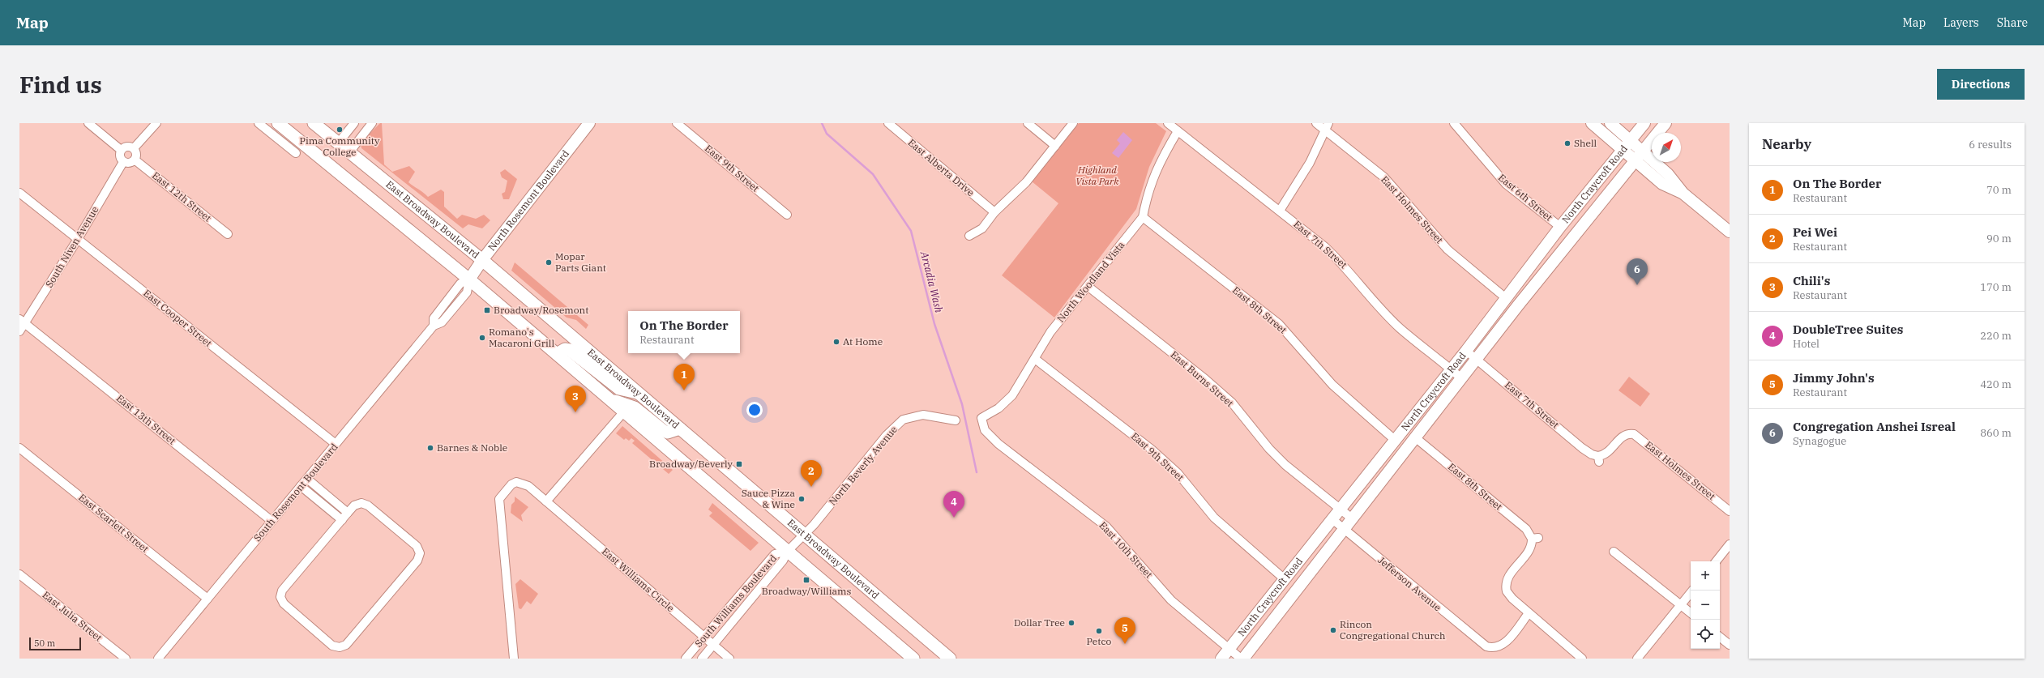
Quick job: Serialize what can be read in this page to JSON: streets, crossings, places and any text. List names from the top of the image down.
{
  "streets": {
    "main road": ["North Craycroft Road", "North Rosemont Boulevard", "East Broadway Boulevard"],
    "street": [
      "East Alberta Drive",
      "East 9th Street",
      "East 12th Street",
      "East 6th Street",
      "East Holmes Street",
      "East 7th Street",
      "South Niven Avenue",
      "North Woodland Vista",
      "East 8th Street",
      "East Cooper Street",
      "East Burns Street",
      "East 13th Street",
      "North Beverly Avenue",
      "South Rosemont Boulevard",
      "East Scarlett Street",
      "East 10th Street",
      "East Williams Circle",
      "Jefferson Avenue",
      "South Williams Boulevard",
      "East Julia Street"
    ]
  },
  "crossings": [
    ["East 9th Street", "North Craycroft Road"],
    ["East 9th Street", "North Woodland Vista"],
    ["North Craycroft Road", "East 6th Street"],
    ["North Craycroft Road", "East Holmes Street"],
    ["North Craycroft Road", "East 7th Street"],
    ["North Craycroft Road", "East 8th Street"],
    ["North Craycroft Road", "East Burns Street"],
    ["North Craycroft Road", "East 10th Street"],
    ["North Craycroft Road", "Jefferson Avenue"],
    ["East 12th Street", "South Niven Avenue"],
    ["North Rosemont Boulevard", "East Broadway Boulevard"],
    ["North Rosemont Boulevard", "South Rosemont Boulevard"],
    ["East Holmes Street", "East 7th Street"],
    ["East Broadway Boulevard", "North Beverly Avenue"],
    ["East 7th Street", "North Woodland Vista"],
    ["South Niven Avenue", "East Cooper Street"],
    ["South Niven Avenue", "East 13th Street"],
    ["North Woodland Vista", "East 8th Street"],
    ["North Woodland Vista", "East Burns Street"],
    ["North Woodland Vista", "East 10th Street"],
    ["East 8th Street", "Jefferson Avenue"],
    ["East Cooper Street", "South Rosemont Boulevard"],
    ["East 13th Street", "South Rosemont Boulevard"],
    ["North Beverly Avenue", "South Williams Boulevard"],
    ["South Rosemont Boulevard", "East Scarlett Street"],
    ["East Williams Circle", "South Williams Boulevard"]
  ],
  "water": ["Arcadia Wash"],
  "parks": ["Highland Vista Park"],
  "places": {
    "other": [
      "Pima Community College",
      "Shell",
      "Mopar Parts Giant",
      "Romano's Macaroni Grill",
      "At Home",
      "Barnes & Noble",
      "Sauce Pizza & Wine",
      "Dollar Tree",
      "Rincon Congregational Church",
      "Petco"
    ],
    "transit": ["Broadway/Rosemont", "Broadway/Beverly", "Broadway/Williams"]
  },
  "scale_bar": "50 m",
  "north": "top right",
  "page": {
    "header": "Map",
    "nav": ["Map", "Layers", "Share"],
    "buttons": "Directions",
    "title": "Find us",
    "heading": ["Nearby", "6 results"],
    "list": [
      {
        "mark": "1",
        "name": "On The Border",
        "note": "Restaurant",
        "value": "70 m"
      },
      {
        "mark": "2",
        "name": "Pei Wei",
        "note": "Restaurant",
        "value": "90 m"
      },
      {
        "mark": "3",
        "name": "Chili's",
        "note": "Restaurant",
        "value": "170 m"
      },
      {
        "mark": "4",
        "name": "DoubleTree Suites",
        "note": "Hotel",
        "value": "220 m"
      },
      {
        "mark": "5",
        "name": "Jimmy John's",
        "note": "Restaurant",
        "value": "420 m"
      },
      {
        "mark": "6",
        "name": "Congregation Anshei Isreal",
        "note": "Synagogue",
        "value": "860 m"
      }
    ],
    "pins": [
      "6",
      "1",
      "3",
      "2",
      "4",
      "5"
    ],
    "popup": ["On The Border", "Restaurant"],
    "map_buttons": ["+", "−"],
    "scale": "50 m"
  }
}
